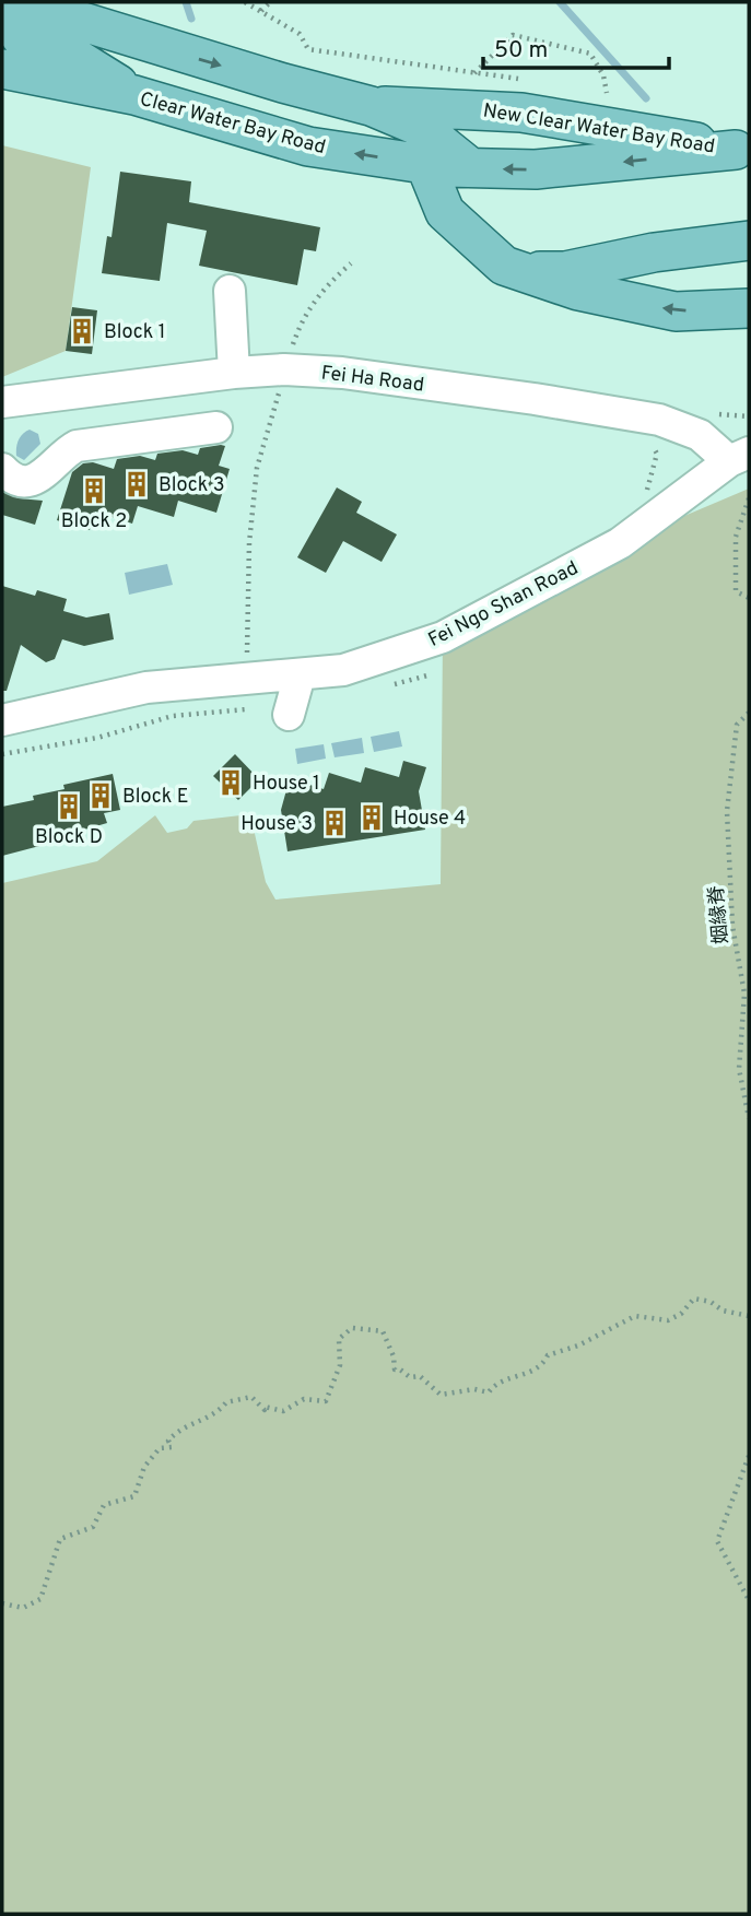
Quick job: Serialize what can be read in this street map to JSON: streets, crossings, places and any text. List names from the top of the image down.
{
  "streets": {
    "main road": ["Clear Water Bay Road", "New Clear Water Bay Road"],
    "street": ["Fei Ha Road", "Fei Ngo Shan Road"],
    "path": ["姻緣脊"]
  },
  "crossings": [
    ["Clear Water Bay Road", "New Clear Water Bay Road"],
    ["Fei Ha Road", "Fei Ngo Shan Road"]
  ],
  "places": {
    "building": [
      "Block 1",
      "Block 3",
      "Block 2",
      "House 1",
      "Block E",
      "Block D",
      "House 4",
      "House 3"
    ]
  },
  "scale_bar": "50 m"
}
